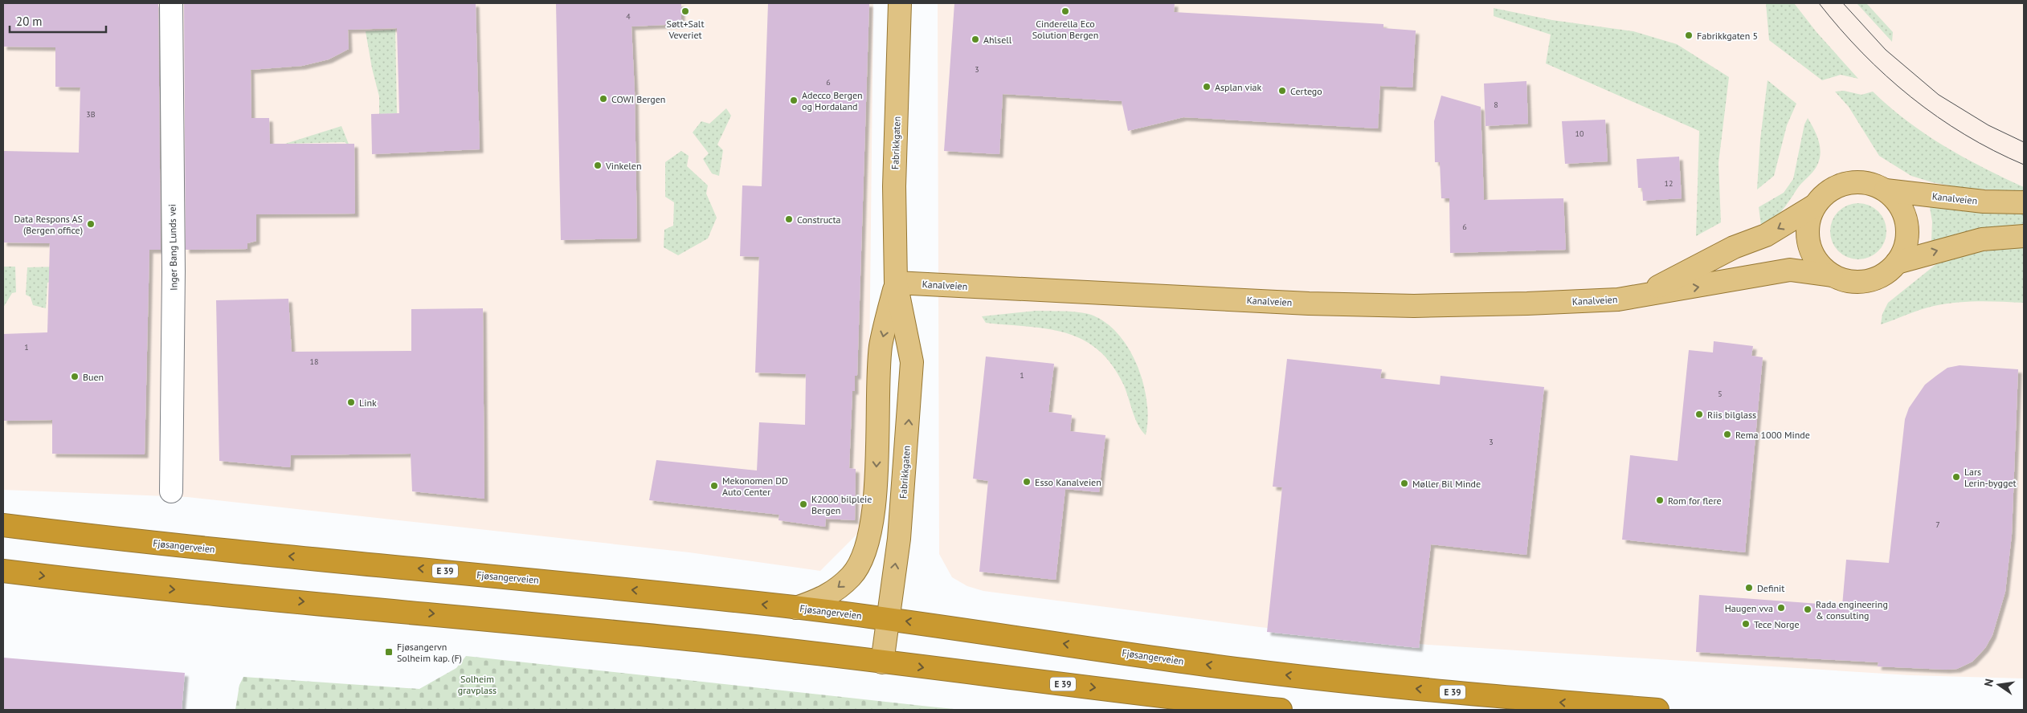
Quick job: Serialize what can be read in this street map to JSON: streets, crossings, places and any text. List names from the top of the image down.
{
  "streets": {
    "highway": ["Fjøsangerveien", "E 39"],
    "main road": ["Fabrikkgaten", "Kanalveien"],
    "street": ["Inger Bang Lunds vei"]
  },
  "crossings": [
    ["Fabrikkgaten", "Kanalveien"],
    ["Fabrikkgaten", "Fjøsangerveien"],
    ["Fabrikkgaten", "E 39"]
  ],
  "parks": ["Solheim gravplass"],
  "places": {
    "other": [
      "Søtt+Salt Veveriet",
      "Cinderella Eco Solution Bergen",
      "Fabrikkgaten 5",
      "Ahlsell",
      "Asplan viak",
      "Certego",
      "COWI Bergen",
      "Adecco Bergen og Hordaland",
      "Vinkelen",
      "Constructa",
      "Data Respons AS (Bergen office)",
      "Buen",
      "Link",
      "Riis bilglass",
      "Rema 1000 Minde",
      "Lars Lerin-bygget",
      "Esso Kanalveien",
      "Møller Bil Minde",
      "Mekonomen DD Auto Center",
      "Rom for flere",
      "K2000 bilpleie Bergen",
      "Definit",
      "Haugen vva",
      "Rada engineering & consulting",
      "Tece Norge"
    ],
    "transit": ["Fjøsangervn Solheim kap. (F)"]
  },
  "house_numbers": [
    "4",
    "3",
    "6",
    "8",
    "3B",
    "10",
    "12",
    "6",
    "1",
    "18",
    "1",
    "5",
    "3",
    "7"
  ],
  "scale_bar": "20 m",
  "north": "left"
}
